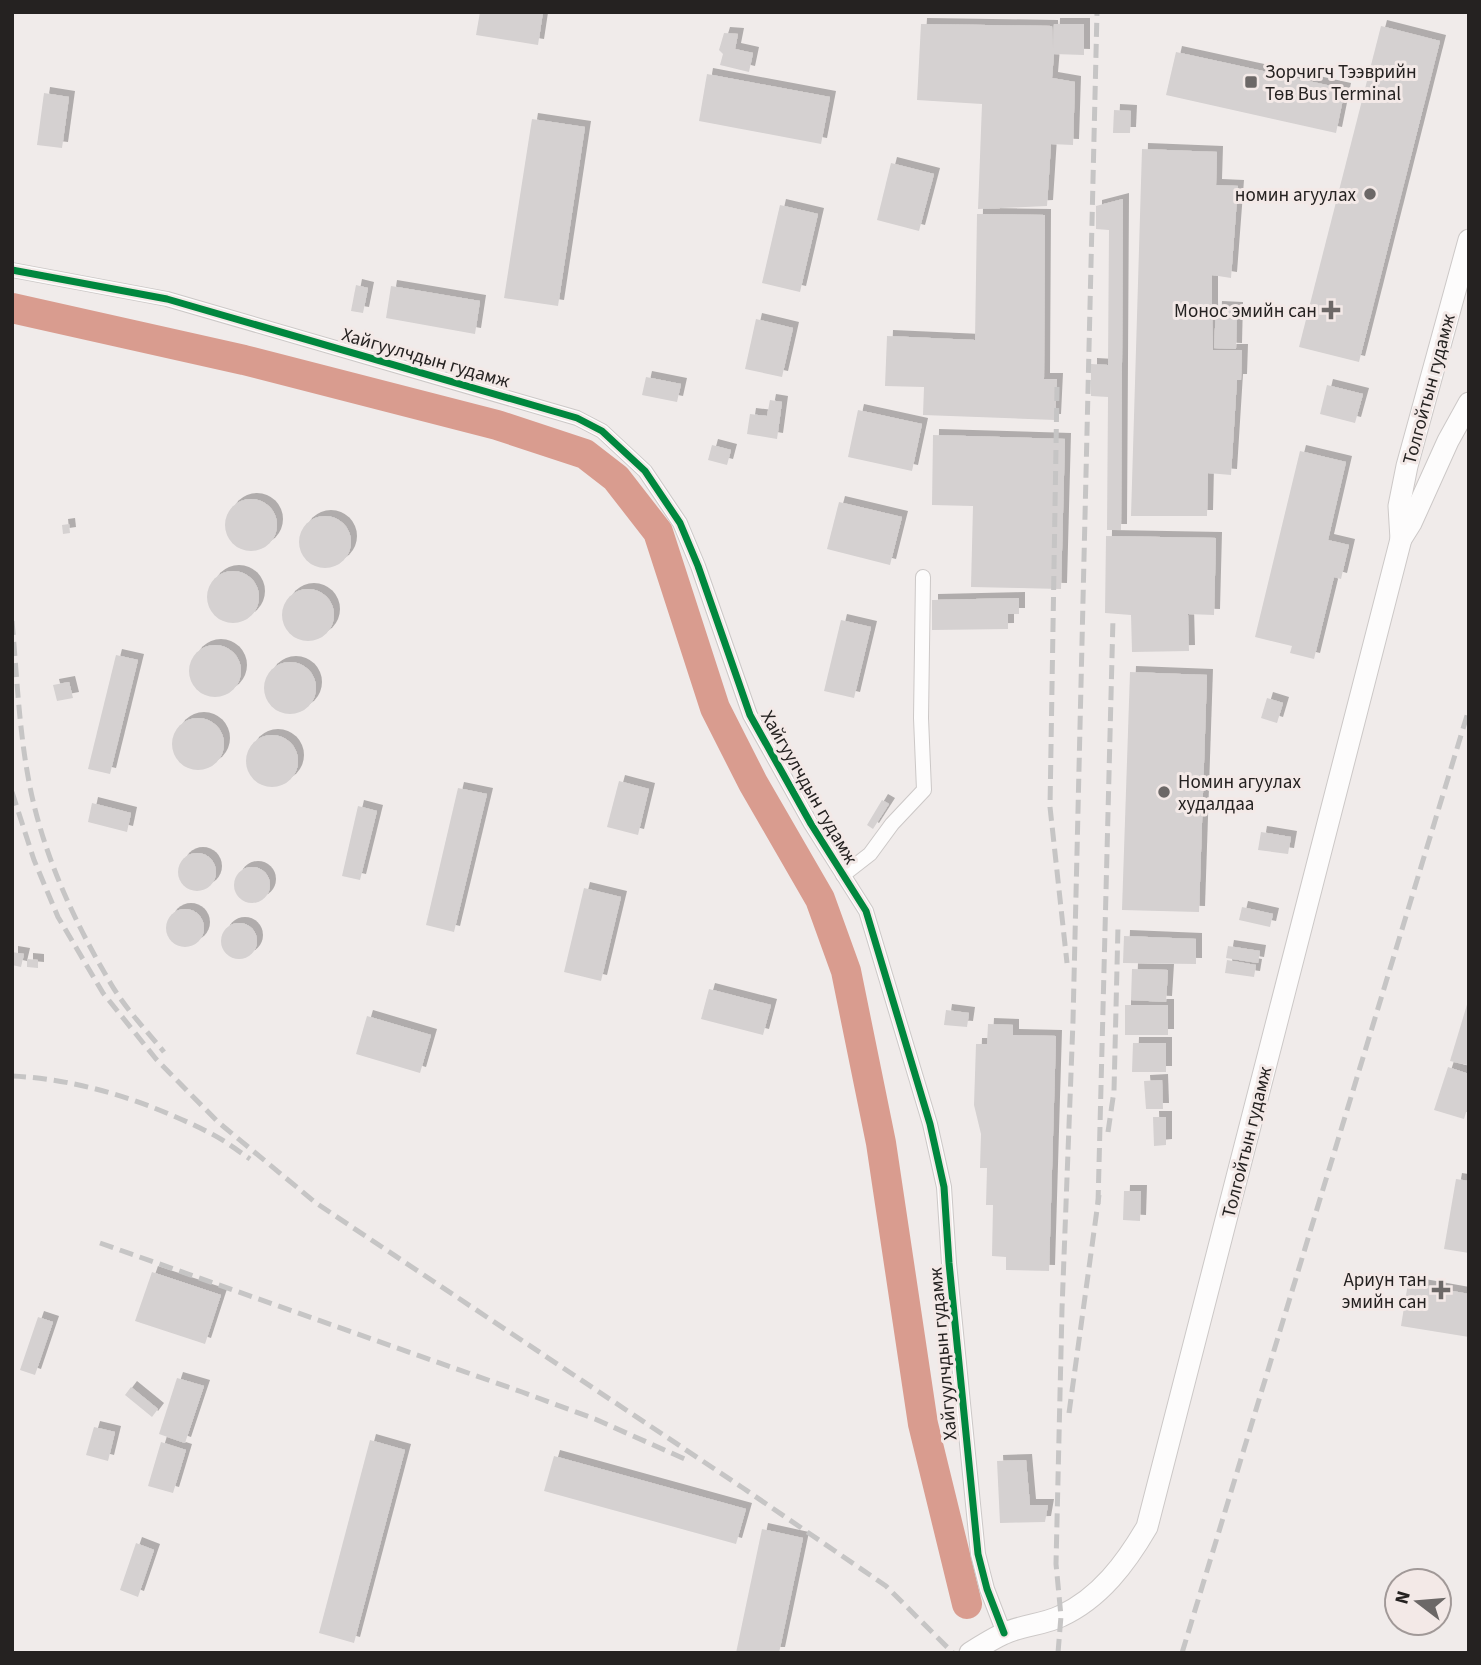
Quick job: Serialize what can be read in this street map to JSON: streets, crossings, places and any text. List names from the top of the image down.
{
  "streets": {
    "main road": ["Толгойтын гудамж"],
    "street": ["Хайгуулчдын гудамж"]
  },
  "crossings": [
    ["Хайгуулчдын гудамж", "Толгойтын гудамж"]
  ],
  "places": {
    "transit": ["Зорчигч Тээврийн Төв Bus Terminal"],
    "other": ["номин агуулах", "Номин агуулах худалдаа"],
    "health": ["Монос эмийн сан", "Ариун тан эмийн сан"]
  },
  "north": "left"
}
